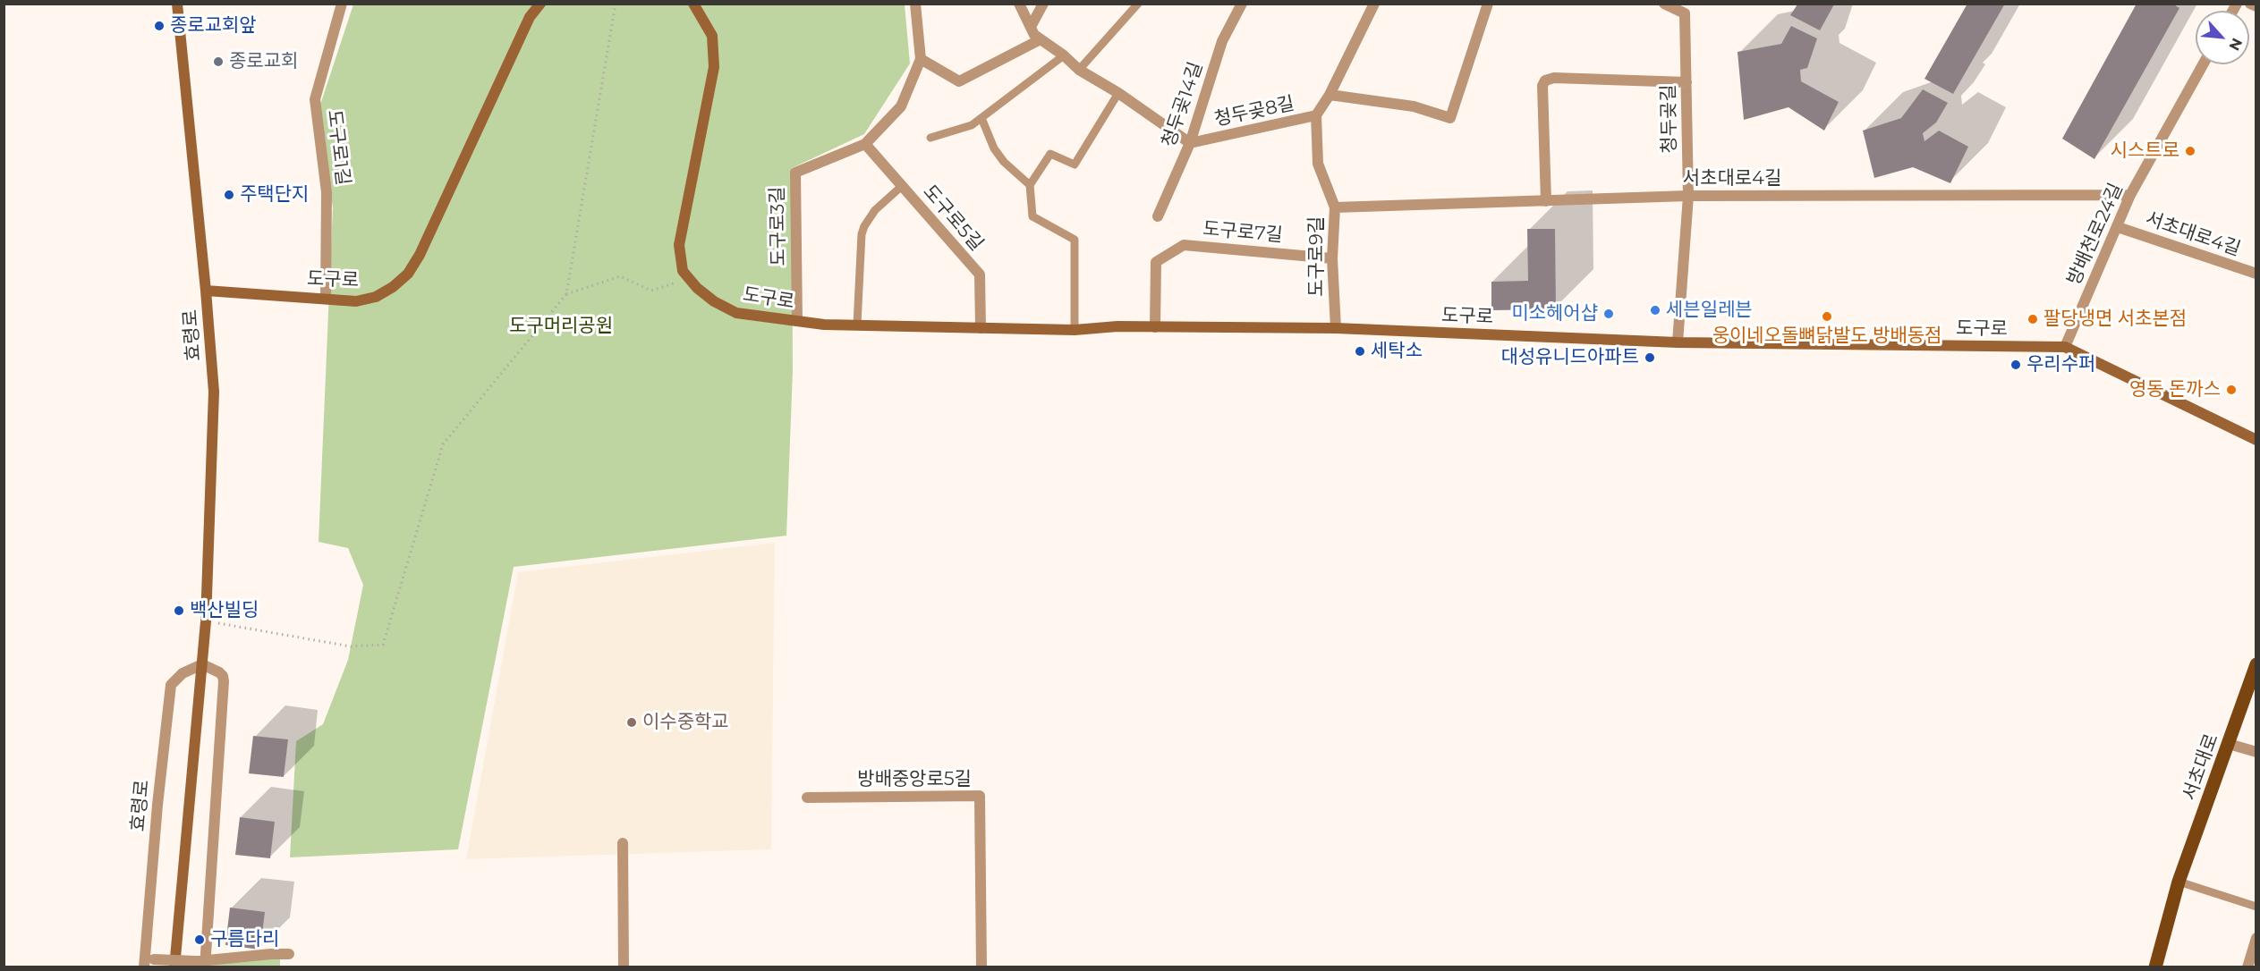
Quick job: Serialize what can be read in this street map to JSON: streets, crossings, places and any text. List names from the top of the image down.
{
  "streets": {
    "main road": ["서초대로"],
    "street": [
      "청두곶14길",
      "청두곶8길",
      "청두곶길",
      "도구로1길",
      "서초대로4길",
      "도구로5길",
      "도구로3길",
      "도구로7길",
      "방배천로24길",
      "도구로9길",
      "도구로",
      "효령로",
      "방배중앙로5길"
    ]
  },
  "crossings": [
    ["청두곶14길", "청두곶8길"],
    ["청두곶8길", "도구로9길"],
    ["청두곶길", "서초대로4길"],
    ["청두곶길", "도구로"],
    ["도구로1길", "도구로"],
    ["서초대로4길", "방배천로24길"],
    ["서초대로4길", "도구로9길"],
    ["도구로5길", "도구로3길"],
    ["도구로5길", "도구로"],
    ["도구로3길", "도구로"],
    ["도구로7길", "도구로9길"],
    ["도구로7길", "도구로"],
    ["방배천로24길", "도구로"],
    ["도구로9길", "도구로"],
    ["도구로", "효령로"]
  ],
  "parks": ["도구머리공원"],
  "places": [
    "종로교회앞",
    "종로교회",
    "시스트로",
    "주택단지",
    "세븐일레븐",
    "미소헤어샵",
    "웅이네오돌뼈닭발도 방배동점",
    "팔당냉면 서초본점",
    "세탁소",
    "대성유니드아파트",
    "우리수퍼",
    "영동 돈까스",
    "백산빌딩",
    "이수중학교",
    "구름다리"
  ],
  "north": "bottom right"
}
